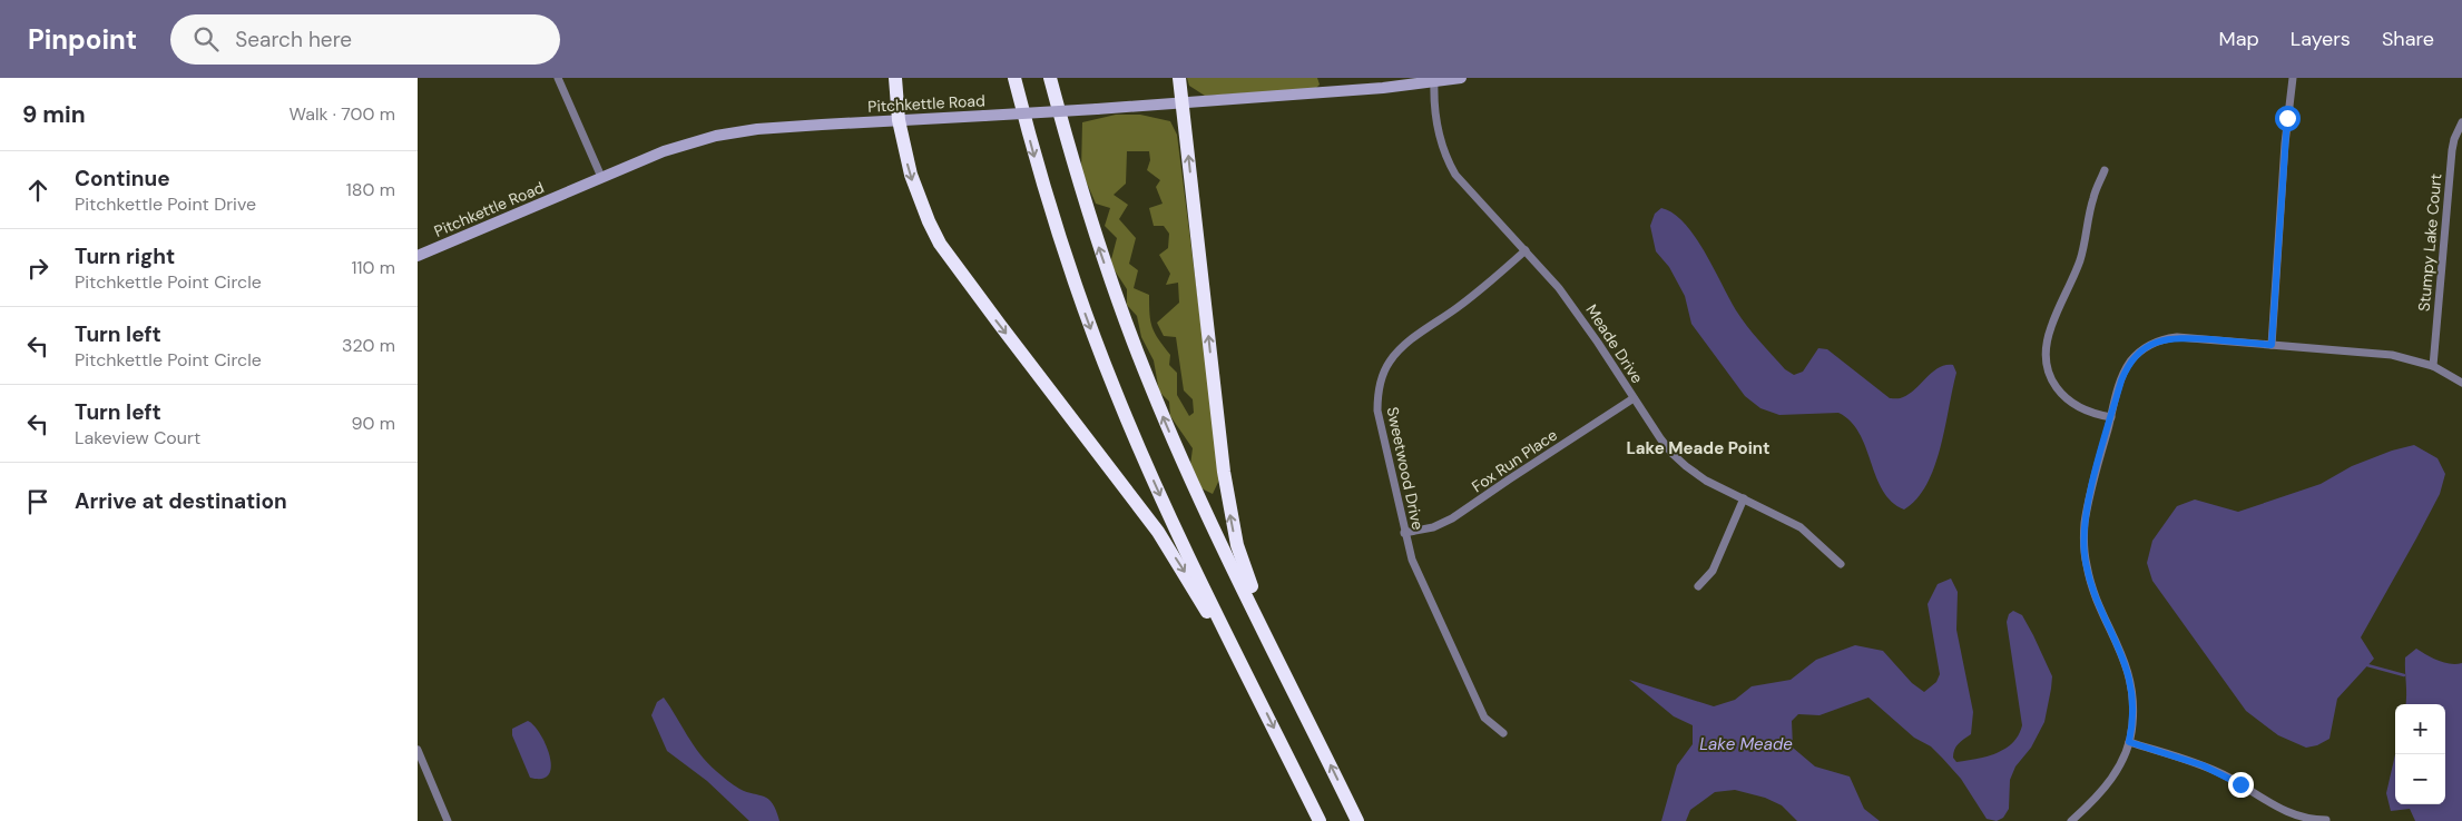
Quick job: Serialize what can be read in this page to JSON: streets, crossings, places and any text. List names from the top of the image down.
{
  "streets": {
    "main road": ["Pitchkettle Road"],
    "street": [
      "Stumpy Lake Court",
      "Meade Drive",
      "Fox Run Place",
      "Sweetwood Drive"
    ]
  },
  "crossings": [
    ["Pitchkettle Road", "Meade Drive"],
    ["Meade Drive", "Fox Run Place"],
    ["Meade Drive", "Sweetwood Drive"],
    ["Fox Run Place", "Sweetwood Drive"]
  ],
  "districts": ["Lake Meade Point"],
  "water": ["Lake Meade"],
  "page": {
    "header": "Pinpoint",
    "search": "Search here",
    "nav": ["Map", "Layers", "Share"],
    "heading": ["9 min", "Walk · 700 m"],
    "list": [
      ["Continue", "Pitchkettle Point Drive", "180 m"],
      ["Turn right", "Pitchkettle Point Circle", "110 m"],
      ["Turn left", "Pitchkettle Point Circle", "320 m"],
      ["Turn left", "Lakeview Court", "90 m"],
      "Arrive at destination"
    ],
    "map_buttons": ["+", "−"]
  }
}
